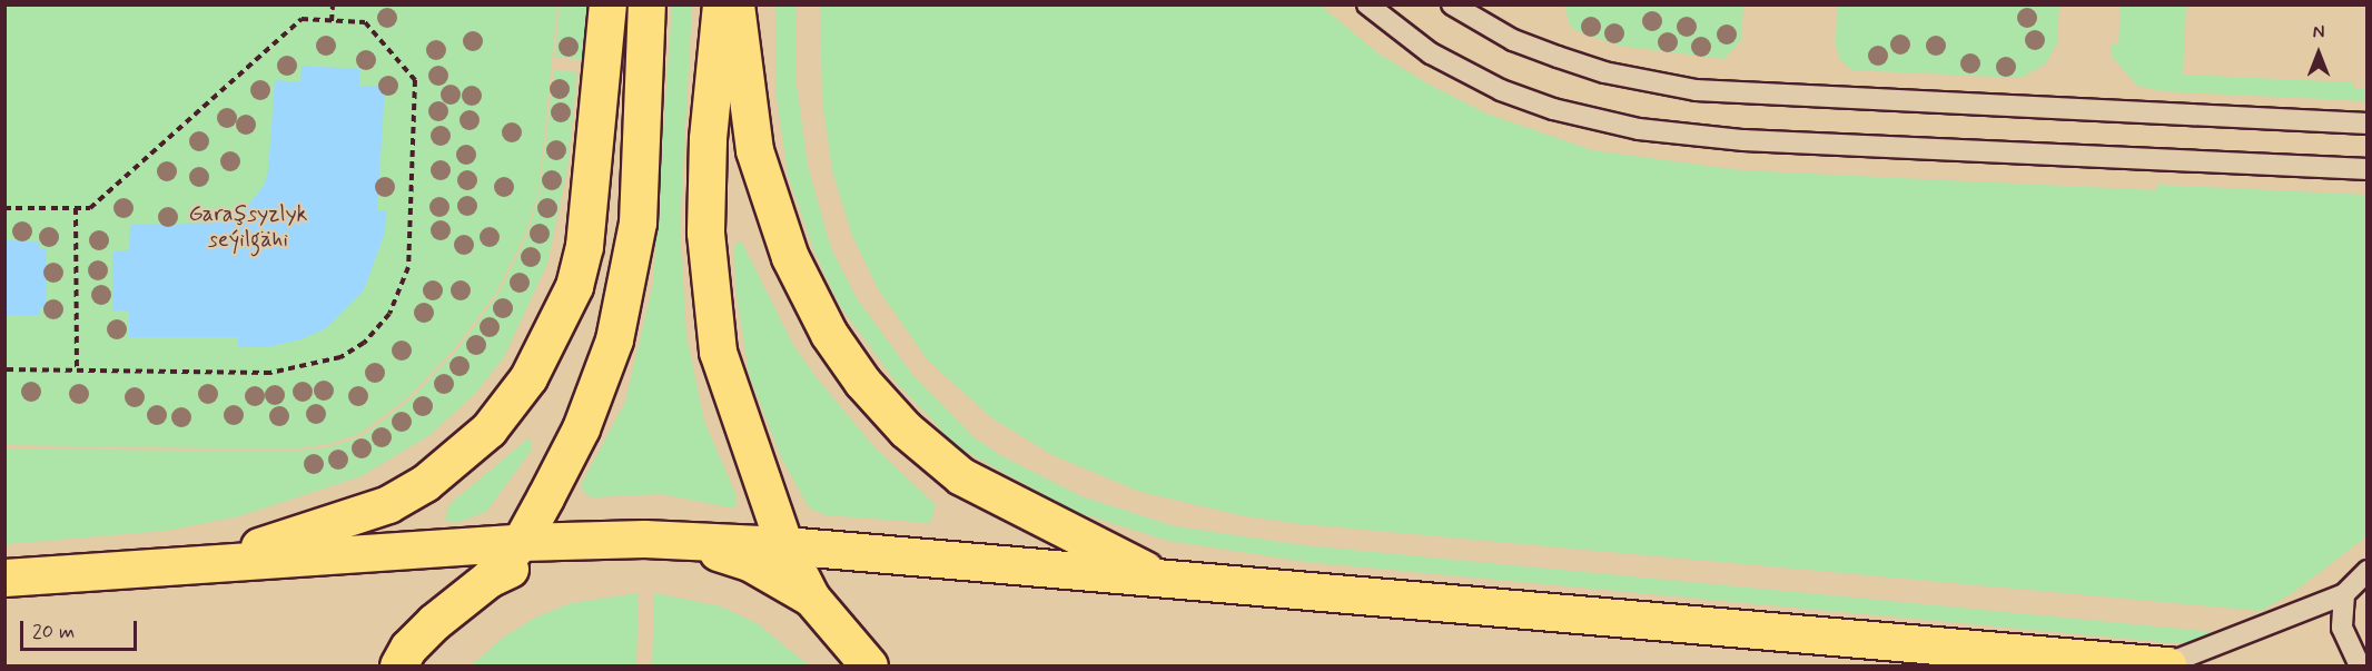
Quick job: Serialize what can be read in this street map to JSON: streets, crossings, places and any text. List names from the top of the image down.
{
  "parks": ["Garaşsyzlyk seýilgähi"],
  "scale_bar": "20 m",
  "north": "top"
}
